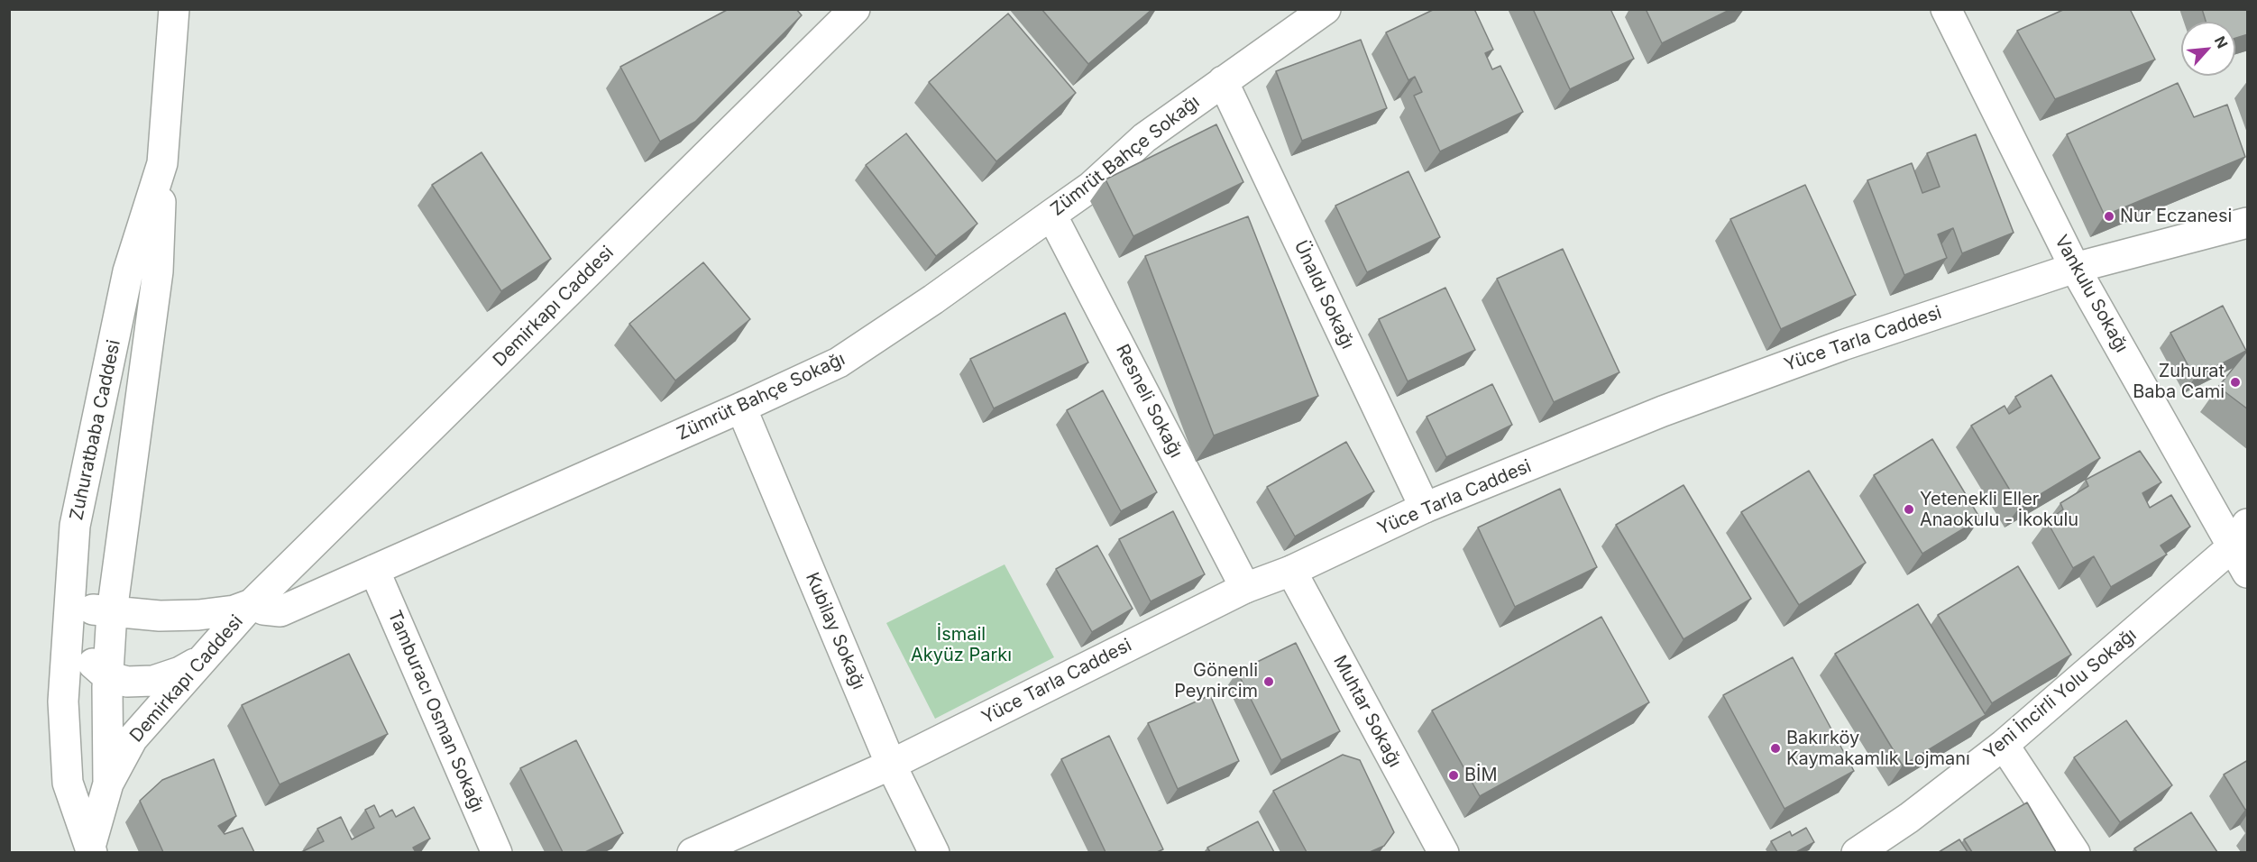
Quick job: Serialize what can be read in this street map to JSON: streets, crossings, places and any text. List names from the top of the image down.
{
  "streets": {
    "street": [
      "Zümrüt Bahçe Sokağı",
      "Vankulu Sokağı",
      "Ünaldı Sokağı",
      "Demirkapı Caddesi",
      "Yüce Tarla Caddesi",
      "Resneli Sokağı",
      "Zuhuratbaba Caddesi",
      "Kubilay Sokağı",
      "Yeni İncirli Yolu Sokağı",
      "Tamburacı Osman Sokağı",
      "Muhtar Sokağı"
    ]
  },
  "crossings": [
    ["Zümrüt Bahçe Sokağı", "Ünaldı Sokağı"],
    ["Zümrüt Bahçe Sokağı", "Demirkapı Caddesi"],
    ["Zümrüt Bahçe Sokağı", "Resneli Sokağı"],
    ["Zümrüt Bahçe Sokağı", "Kubilay Sokağı"],
    ["Zümrüt Bahçe Sokağı", "Tamburacı Osman Sokağı"],
    ["Vankulu Sokağı", "Yüce Tarla Caddesi"],
    ["Vankulu Sokağı", "Yeni İncirli Yolu Sokağı"],
    ["Ünaldı Sokağı", "Yüce Tarla Caddesi"],
    ["Demirkapı Caddesi", "Zuhuratbaba Caddesi"],
    ["Yüce Tarla Caddesi", "Resneli Sokağı"],
    ["Yüce Tarla Caddesi", "Kubilay Sokağı"],
    ["Yüce Tarla Caddesi", "Muhtar Sokağı"]
  ],
  "parks": ["İsmail Akyüz Parkı"],
  "places": [
    "Nur Eczanesi",
    "Zuhurat Baba Cami",
    "Yetenekli Eller Anaokulu - İkokulu",
    "Gönenli Peynircim",
    "Bakırköy Kaymakamlık Lojmanı",
    "BİM"
  ],
  "north": "top right"
}
